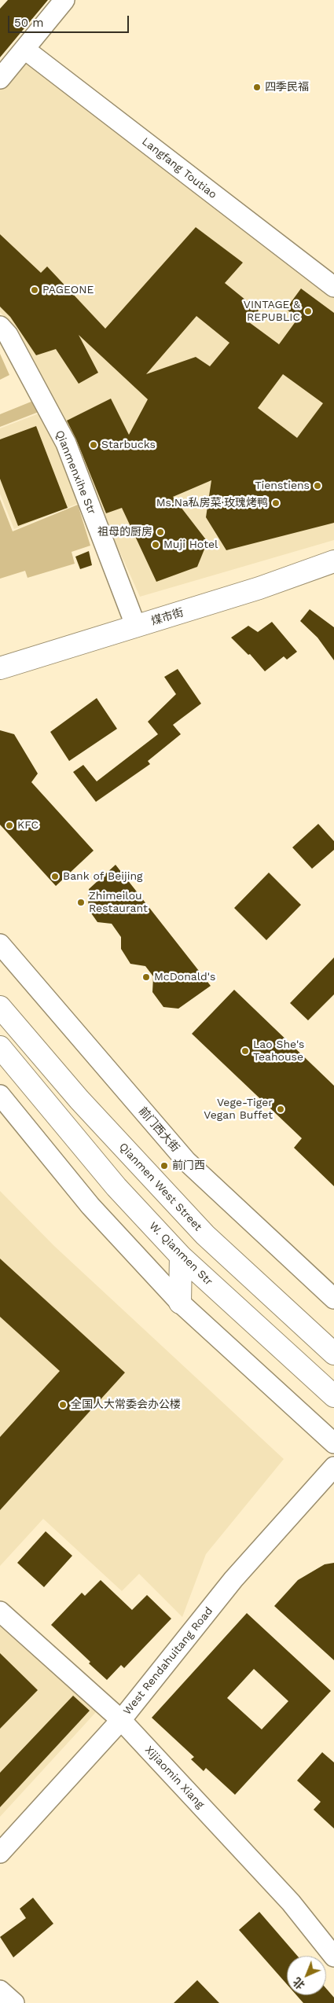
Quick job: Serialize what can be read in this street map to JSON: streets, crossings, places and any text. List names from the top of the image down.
{
  "streets": {
    "main road": ["煤市街", "Qianmen West Street", "W. Qianmen Str"],
    "street": [
      "Langfang Toutiao",
      "Qianmenxihe Str",
      "前门西大街",
      "West Rendahuitang Road",
      "Xijiaomin Xiang"
    ]
  },
  "crossings": [
    ["Qianmenxihe Str", "煤市街"],
    ["West Rendahuitang Road", "Xijiaomin Xiang"]
  ],
  "places": [
    "四季民福",
    "PAGEONE",
    "VINTAGE & REPUBLIC",
    "Starbucks",
    "Tienstiens",
    "Ms.Na私房菜·玫瑰烤鸭",
    "祖母的厨房",
    "Muji Hotel",
    "KFC",
    "Bank of Beijing",
    "Zhimeilou Restaurant",
    "McDonald's",
    "Lao She's Teahouse",
    "Vege-Tiger Vegan Buffet",
    "前门西",
    "全国人大常委会办公楼"
  ],
  "scale_bar": "50 m",
  "north": "bottom left"
}
